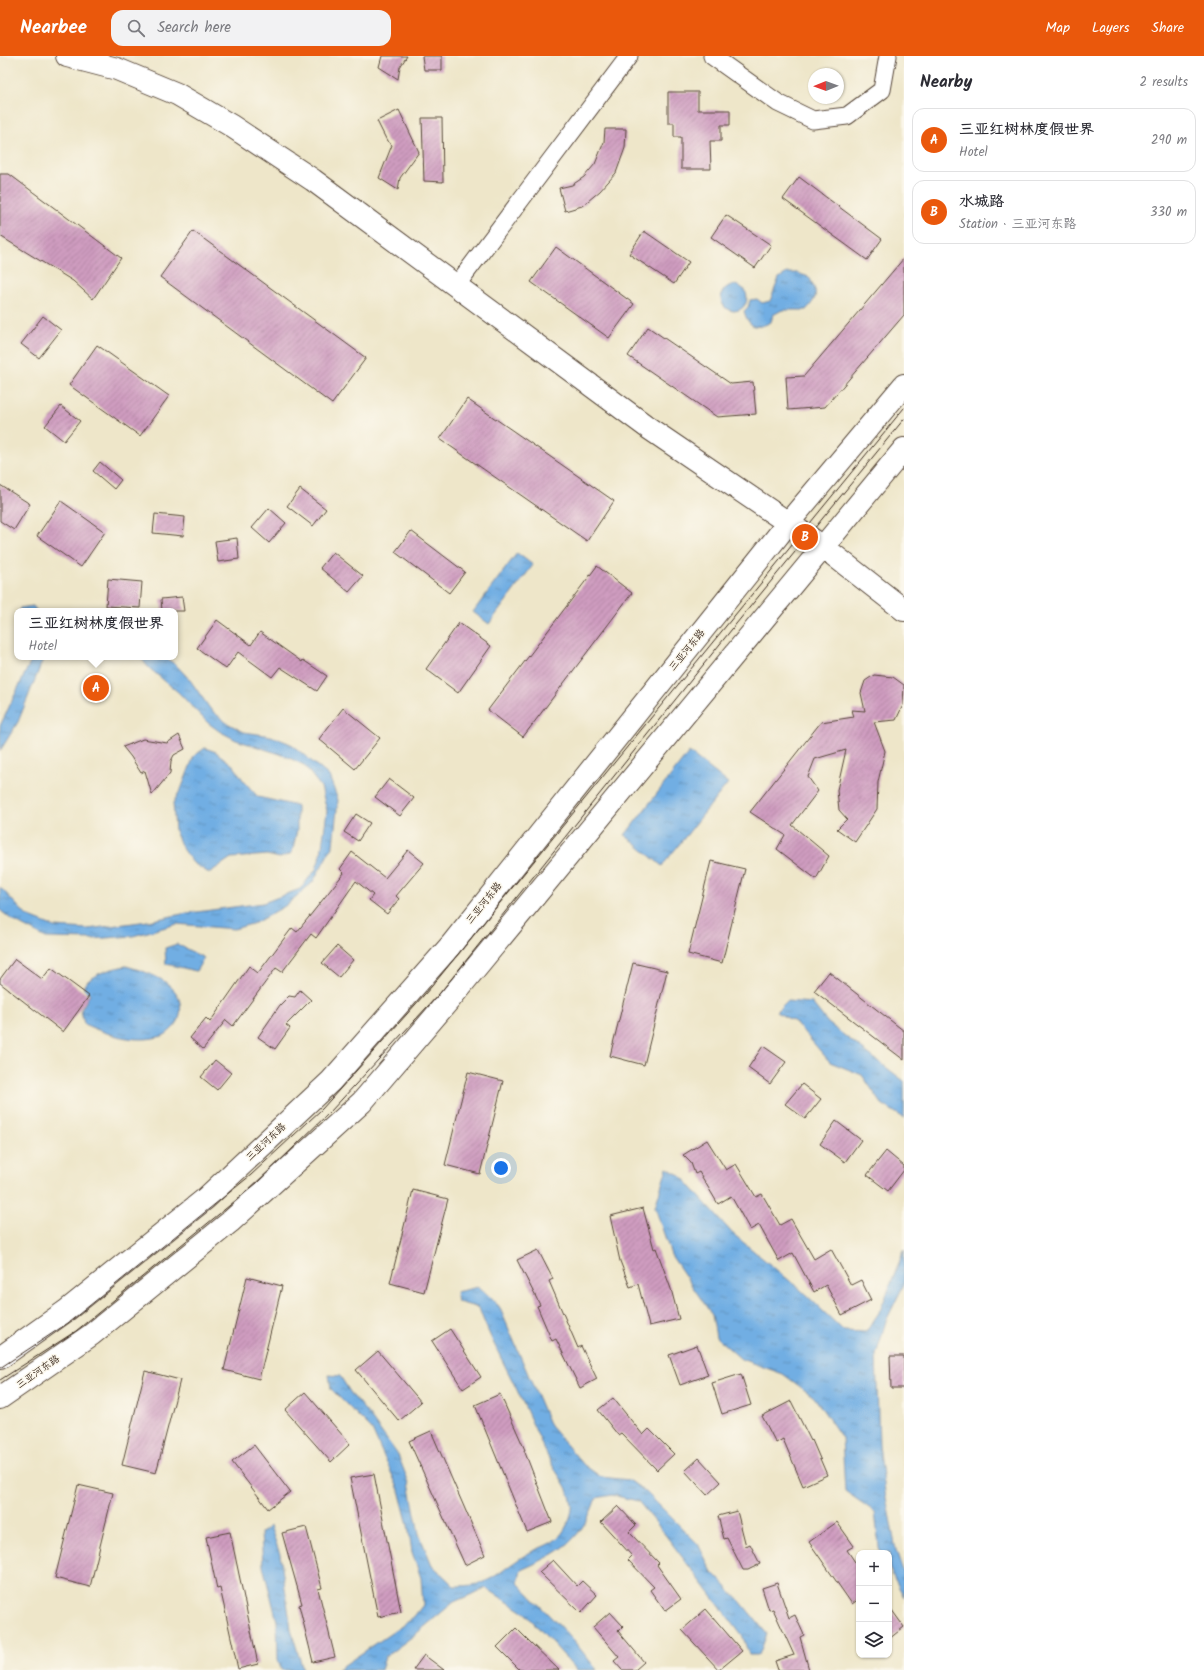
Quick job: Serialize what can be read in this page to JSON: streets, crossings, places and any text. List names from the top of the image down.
{
  "streets": {
    "main road": ["三亚河东路"]
  },
  "north": "left",
  "page": {
    "header": "Nearbee",
    "search": "Search here",
    "nav": ["Map", "Layers", "Share"],
    "heading": ["Nearby", "2 results"],
    "list": [
      {
        "mark": "A",
        "name": "三亚红树林度假世界",
        "note": "Hotel",
        "value": "290 m"
      },
      {
        "mark": "B",
        "name": "水城路",
        "note": "Station · 三亚河东路",
        "value": "330 m"
      }
    ],
    "pins": ["B", "A"],
    "popup": ["三亚红树林度假世界", "Hotel"],
    "map_buttons": ["+", "−"]
  }
}
